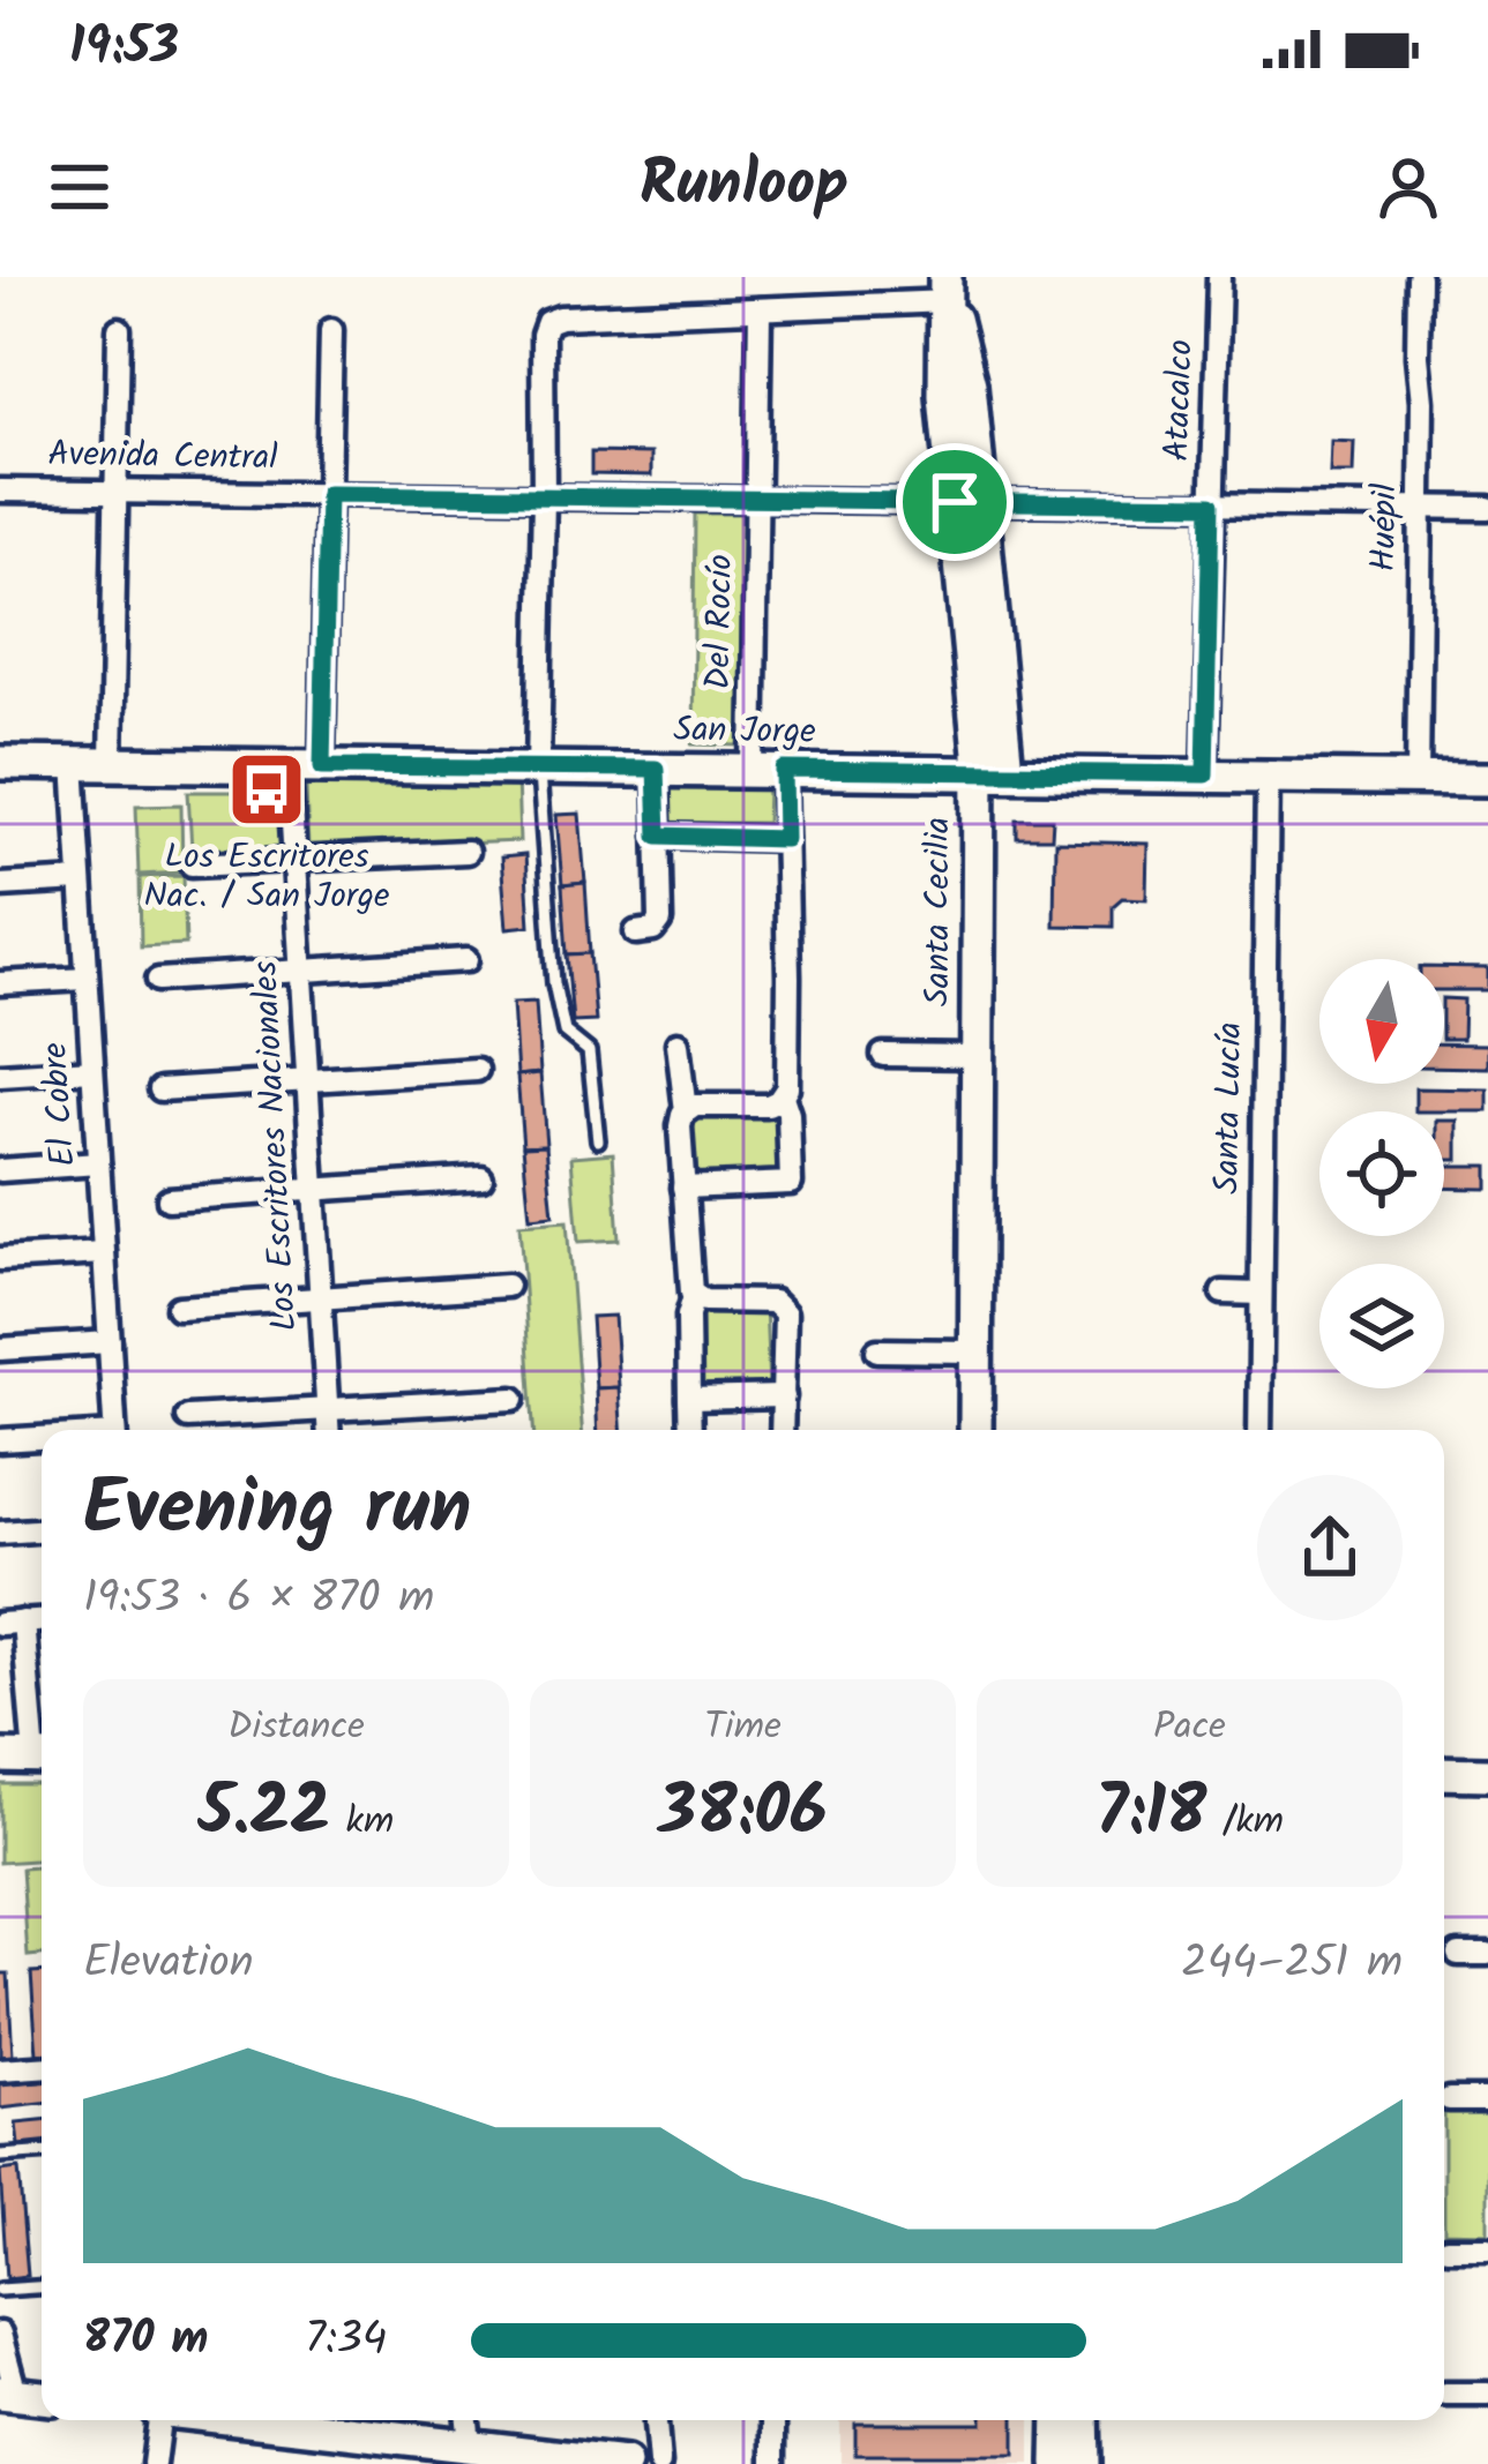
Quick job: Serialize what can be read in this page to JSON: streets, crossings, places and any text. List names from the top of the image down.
{
  "streets": {
    "main road": ["San Jorge", "Santa Cecilia"],
    "street": [
      "Atacalco",
      "Avenida Central",
      "Huépil",
      "Del Rocío",
      "El Cobre",
      "Santa Lucía",
      "Los Escritores Nacionales"
    ]
  },
  "crossings": [
    ["Atacalco", "Avenida Central"],
    ["Atacalco", "San Jorge"],
    ["Avenida Central", "Huépil"],
    ["Avenida Central", "Del Rocío"],
    ["Avenida Central", "Santa Cecilia"],
    ["Huépil", "San Jorge"],
    ["Del Rocío", "San Jorge"],
    ["San Jorge", "Santa Cecilia"],
    ["San Jorge", "El Cobre"],
    ["San Jorge", "Santa Lucía"],
    ["San Jorge", "Los Escritores Nacionales"]
  ],
  "places": {
    "bus stop": ["Los Escritores Nac. / San Jorge"]
  },
  "north": "bottom",
  "page": {
    "status": "19:53",
    "header": "Runloop",
    "heading": ["Evening run", "19:53 · 6 × 870 m"],
    "stats": [
      ["Distance", "5.22 km"],
      ["Time", "38:06"],
      ["Pace", "7:18 /km"]
    ],
    "chart": ["Elevation", "244–251 m"],
    "list": [
      {
        "name": "870 m",
        "note": "7:34"
      }
    ]
  }
}
